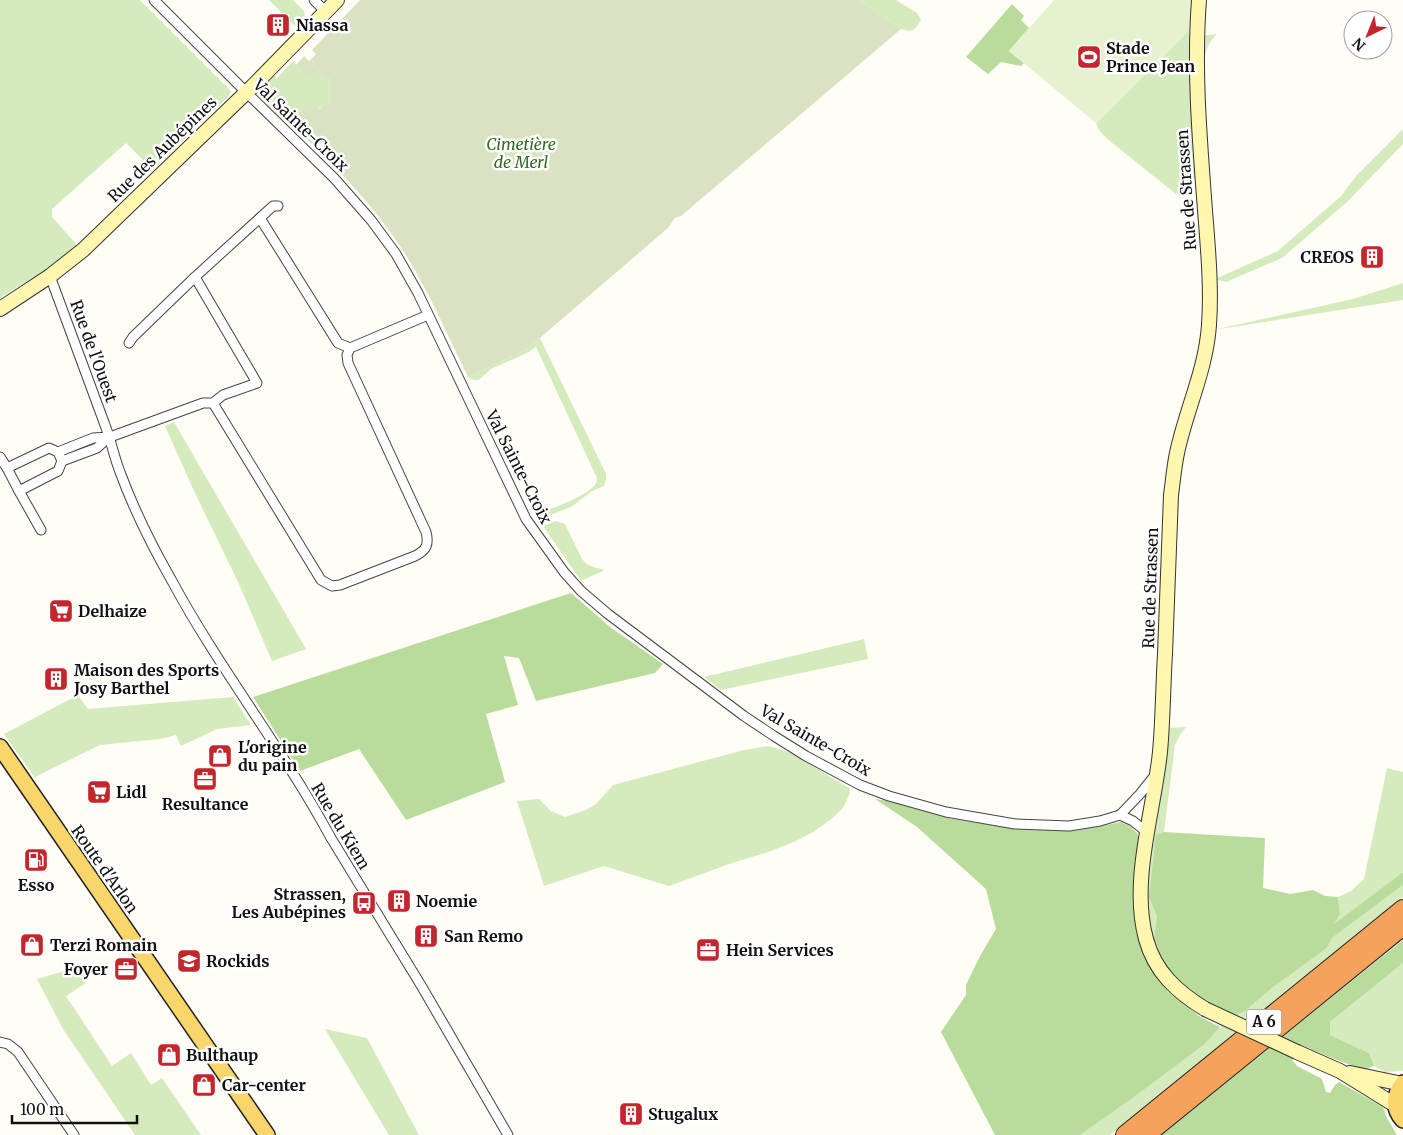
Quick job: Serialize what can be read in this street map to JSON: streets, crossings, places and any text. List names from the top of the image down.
{
  "streets": {
    "highway": ["A 6"],
    "main road": ["Rue des Aubépines", "Rue de Strassen", "Route d'Arlon"],
    "street": ["Val Sainte-Croix", "Rue de l'Ouest", "Rue du Kiem"]
  },
  "crossings": [
    ["Val Sainte-Croix", "Rue des Aubépines"],
    ["Rue des Aubépines", "Rue de l'Ouest"],
    ["Rue de l'Ouest", "Rue du Kiem"]
  ],
  "parks": ["Cimetière de Merl"],
  "places": {
    "building": [
      "Niassa",
      "CREOS",
      "Maison des Sports Josy Barthel",
      "Noemie",
      "San Remo",
      "Stugalux"
    ],
    "sports": ["Stade Prince Jean"],
    "supermarket": ["Delhaize", "Lidl"],
    "shop": [
      "L'origine du pain",
      "Terzi Romain",
      "Bulthaup",
      "Car-center"
    ],
    "office": ["Resultance", "Hein Services", "Foyer"],
    "fuel station": ["Esso"],
    "bus stop": ["Strassen, Les Aubépines"],
    "school or university": ["Rockids"]
  },
  "scale_bar": "100 m",
  "north": "bottom left"
}
